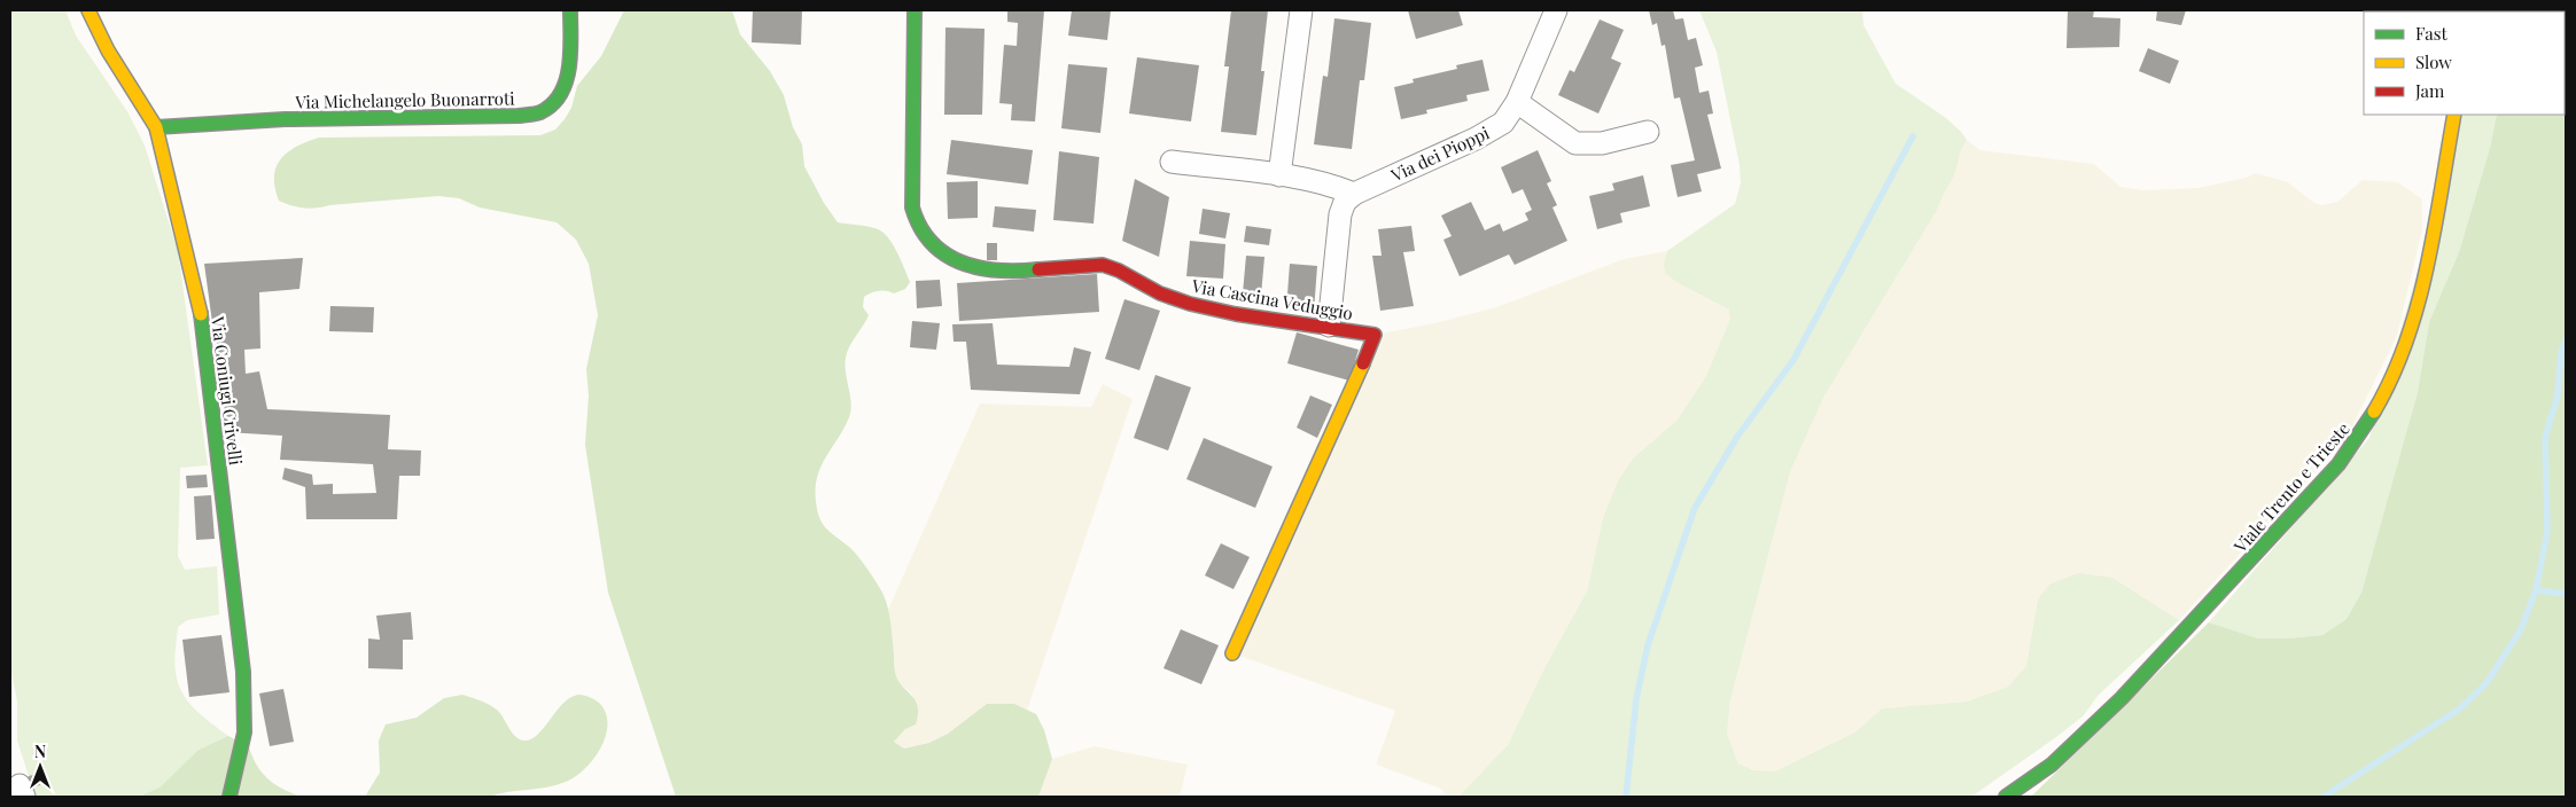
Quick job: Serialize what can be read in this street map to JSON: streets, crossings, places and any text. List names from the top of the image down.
{
  "streets": {
    "street": [
      "Via Michelangelo Buonarroti",
      "Via dei Pioppi",
      "Via Cascina Veduggio",
      "Via Coniugi Crivelli",
      "Viale Trento e Trieste"
    ]
  },
  "crossings": [
    ["Via Michelangelo Buonarroti", "Via Coniugi Crivelli"]
  ],
  "legend": ["Fast", "Slow", "Jam"],
  "north": "top"
}
